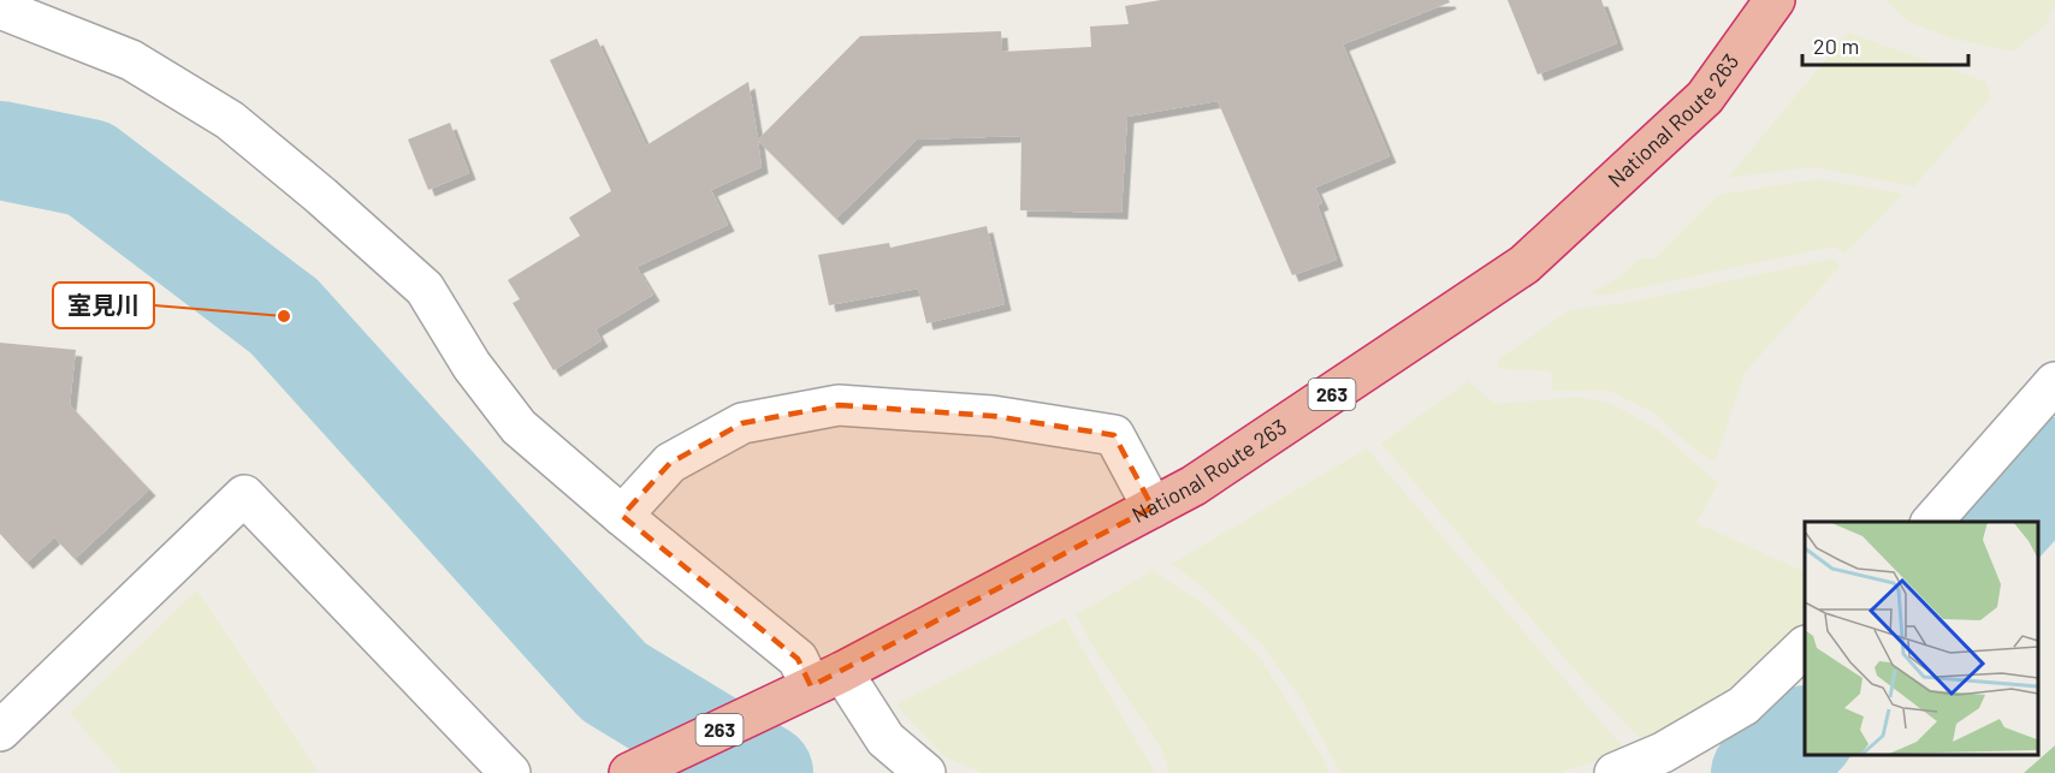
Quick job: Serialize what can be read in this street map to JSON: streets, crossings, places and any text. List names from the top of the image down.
{
  "streets": {
    "highway": ["National Route 263", "263"]
  },
  "places": ["室見川"],
  "scale_bar": "20 m"
}
